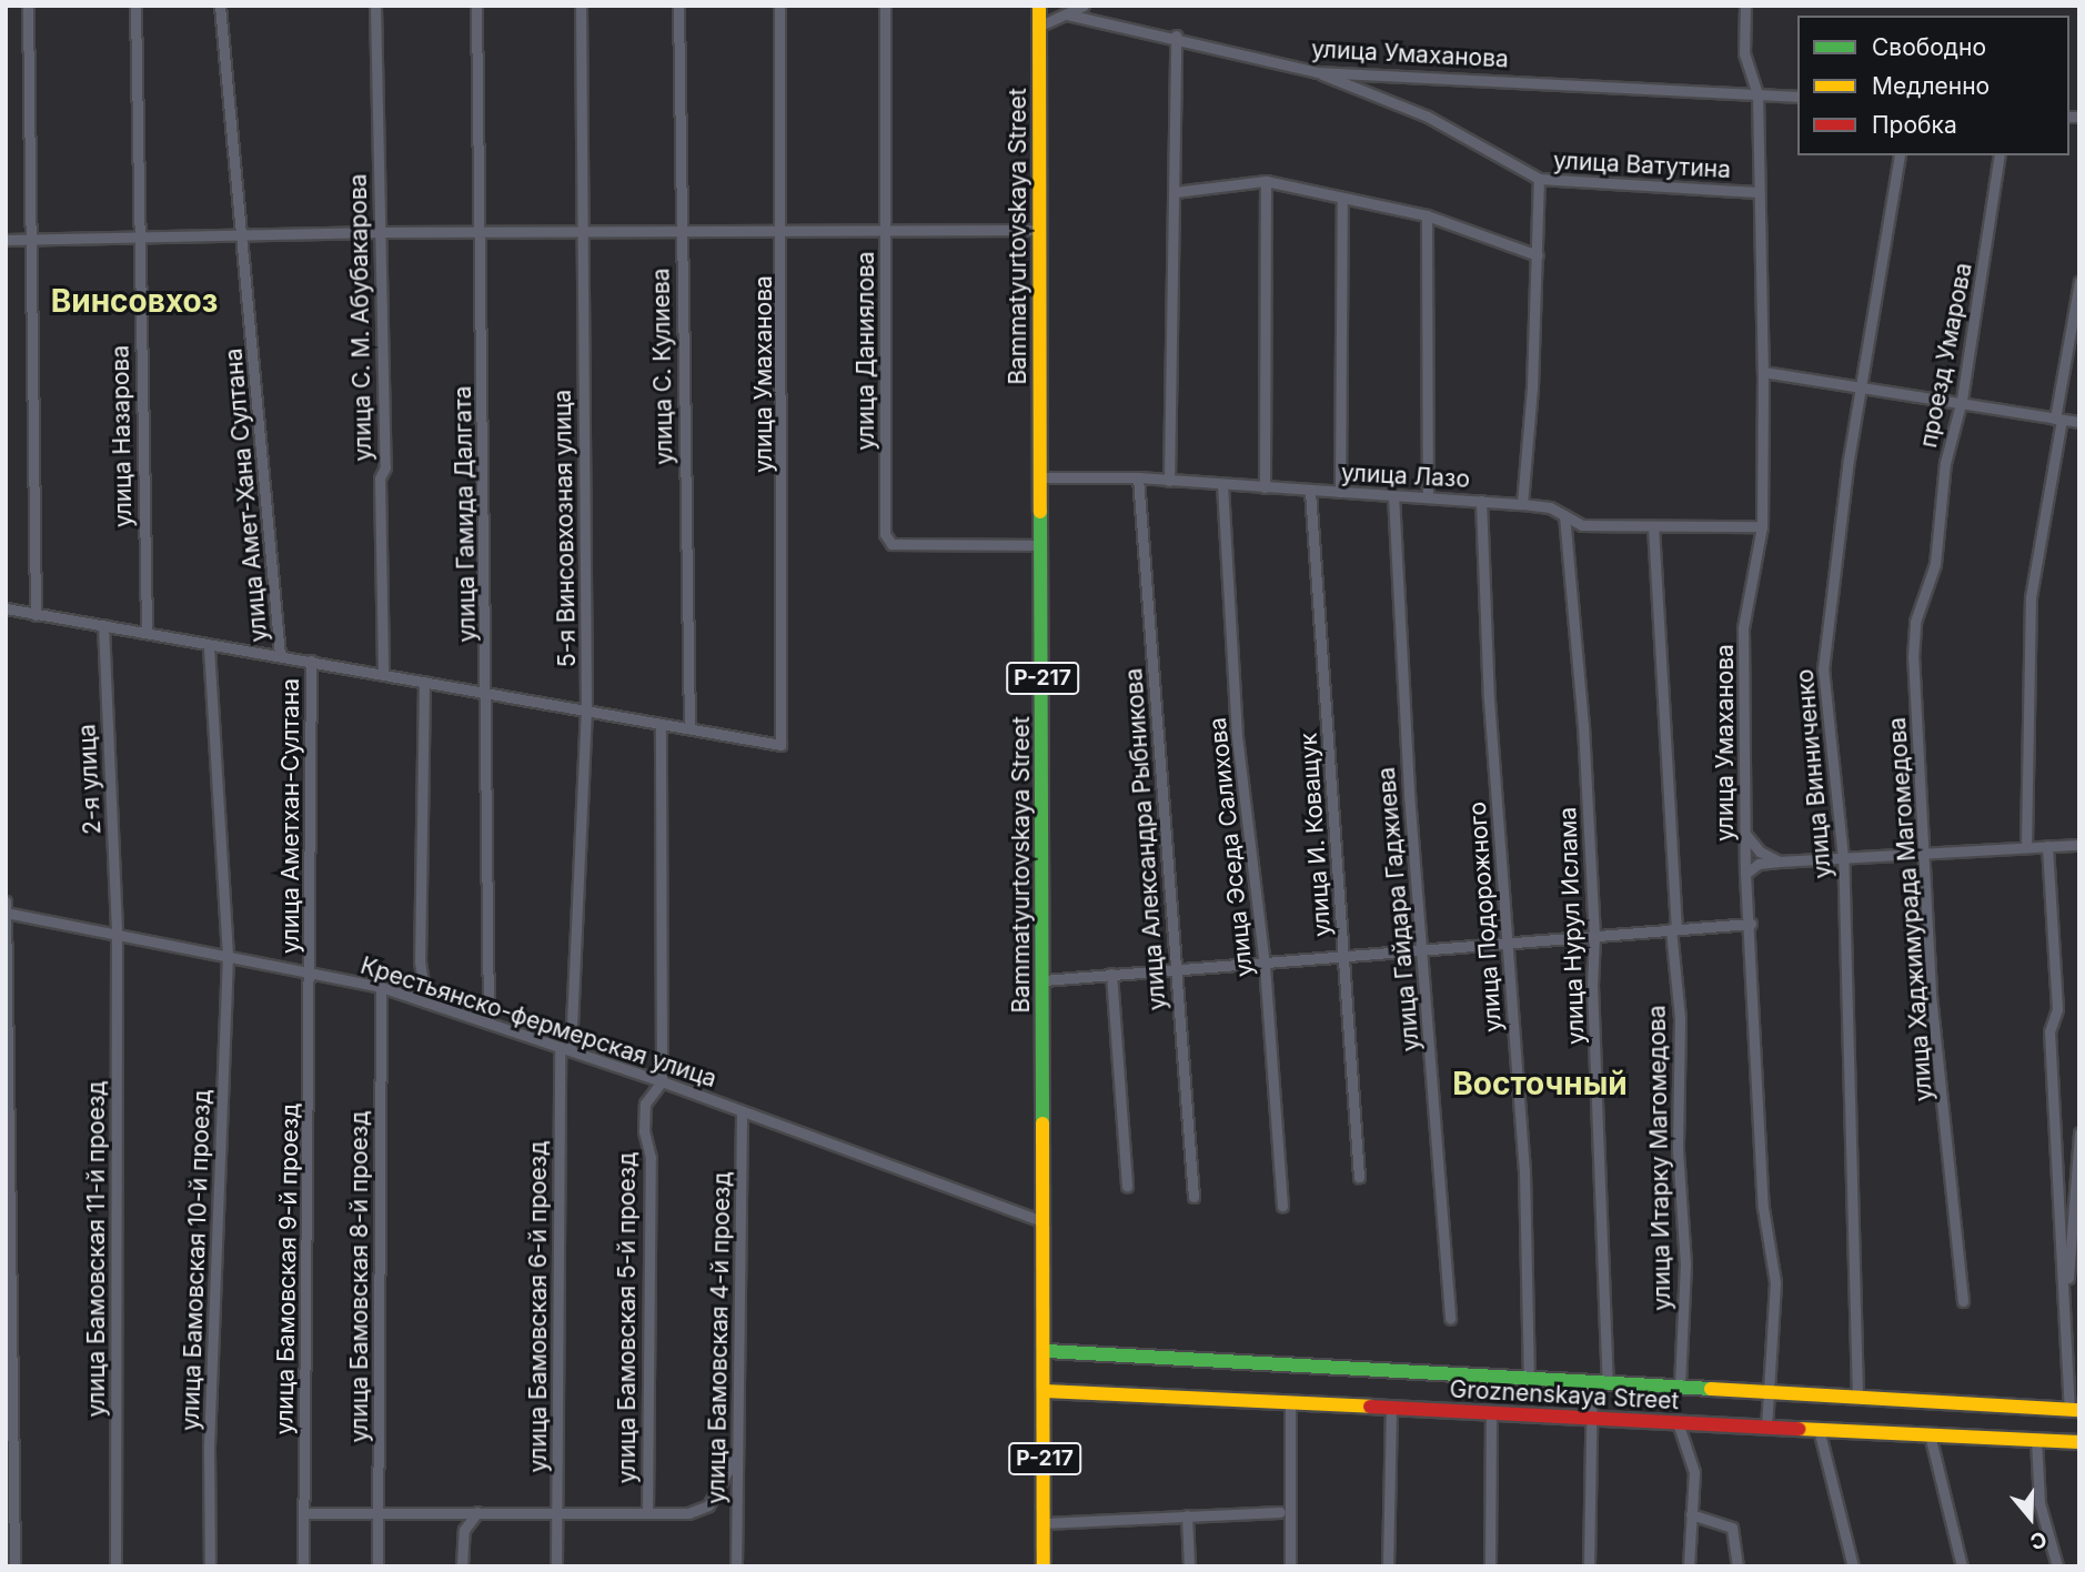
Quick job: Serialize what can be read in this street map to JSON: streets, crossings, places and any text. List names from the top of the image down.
{
  "streets": {
    "main road": ["Bammatyurtovskaya Street", "Р-217", "Groznenskaya Street"],
    "street": [
      "улица Умаханова",
      "улица Ватутина",
      "улица С. М. Абубакарова",
      "улица Даниялова",
      "проезд Умарова",
      "улица С. Кулиева",
      "улица Назарова",
      "улица Лазо",
      "улица Амет-Хана Султана",
      "улица Гамида Далгата",
      "5-я Винсовхозная улица",
      "улица Винниченко",
      "2-я улица",
      "улица Аметхан-Султана",
      "улица И. Коващук",
      "улица Александра Рыбникова",
      "улица Эседа Салихова",
      "улица Гайдара Гаджиева",
      "улица Хаджимурада Магомедова",
      "улица Подорожного",
      "улица Нурул Ислама",
      "Крестьянско-фермерская улица",
      "улица Итарку Магомедова",
      "улица Бамовская 11-й проезд",
      "улица Бамовская 10-й проезд",
      "улица Бамовская 9-й проезд",
      "улица Бамовская 8-й проезд",
      "улица Бамовская 6-й проезд",
      "улица Бамовская 5-й проезд",
      "улица Бамовская 4-й проезд"
    ]
  },
  "crossings": [
    ["улица Умаханова", "улица Ватутина"],
    ["улица Умаханова", "улица С. Кулиева"],
    ["улица Умаханова", "улица Лазо"],
    ["улица Умаханова", "Groznenskaya Street"],
    ["Bammatyurtovskaya Street", "улица Даниялова"],
    ["Bammatyurtovskaya Street", "улица Лазо"],
    ["Bammatyurtovskaya Street", "Р-217"],
    ["Bammatyurtovskaya Street", "Крестьянско-фермерская улица"],
    ["Bammatyurtovskaya Street", "Groznenskaya Street"],
    ["проезд Умарова", "улица Хаджимурада Магомедова"],
    ["улица Лазо", "улица И. Коващук"],
    ["улица Лазо", "улица Александра Рыбникова"],
    ["улица Лазо", "улица Эседа Салихова"],
    ["улица Лазо", "улица Гайдара Гаджиева"],
    ["улица Лазо", "улица Подорожного"],
    ["улица Лазо", "улица Нурул Ислама"],
    ["улица Лазо", "улица Итарку Магомедова"],
    ["улица Гамида Далгата", "Крестьянско-фермерская улица"],
    ["5-я Винсовхозная улица", "Крестьянско-фермерская улица"],
    ["Р-217", "Groznenskaya Street"],
    ["улица Винниченко", "Groznenskaya Street"],
    ["2-я улица", "Крестьянско-фермерская улица"],
    ["2-я улица", "улица Бамовская 11-й проезд"],
    ["улица Аметхан-Султана", "Крестьянско-фермерская улица"],
    ["улица Аметхан-Султана", "улица Бамовская 9-й проезд"],
    ["улица Подорожного", "Groznenskaya Street"],
    ["улица Нурул Ислама", "Groznenskaya Street"],
    ["Крестьянско-фермерская улица", "улица Бамовская 11-й проезд"],
    ["Крестьянско-фермерская улица", "улица Бамовская 10-й проезд"],
    ["Крестьянско-фермерская улица", "улица Бамовская 9-й проезд"],
    ["Крестьянско-фермерская улица", "улица Бамовская 8-й проезд"],
    ["Крестьянско-фермерская улица", "улица Бамовская 6-й проезд"],
    ["Крестьянско-фермерская улица", "улица Бамовская 5-й проезд"],
    ["Крестьянско-фермерская улица", "улица Бамовская 4-й проезд"],
    ["улица Итарку Магомедова", "Groznenskaya Street"]
  ],
  "districts": ["Винсовхоз", "Восточный"],
  "legend": ["Свободно", "Медленно", "Пробка"],
  "north": "bottom"
}
